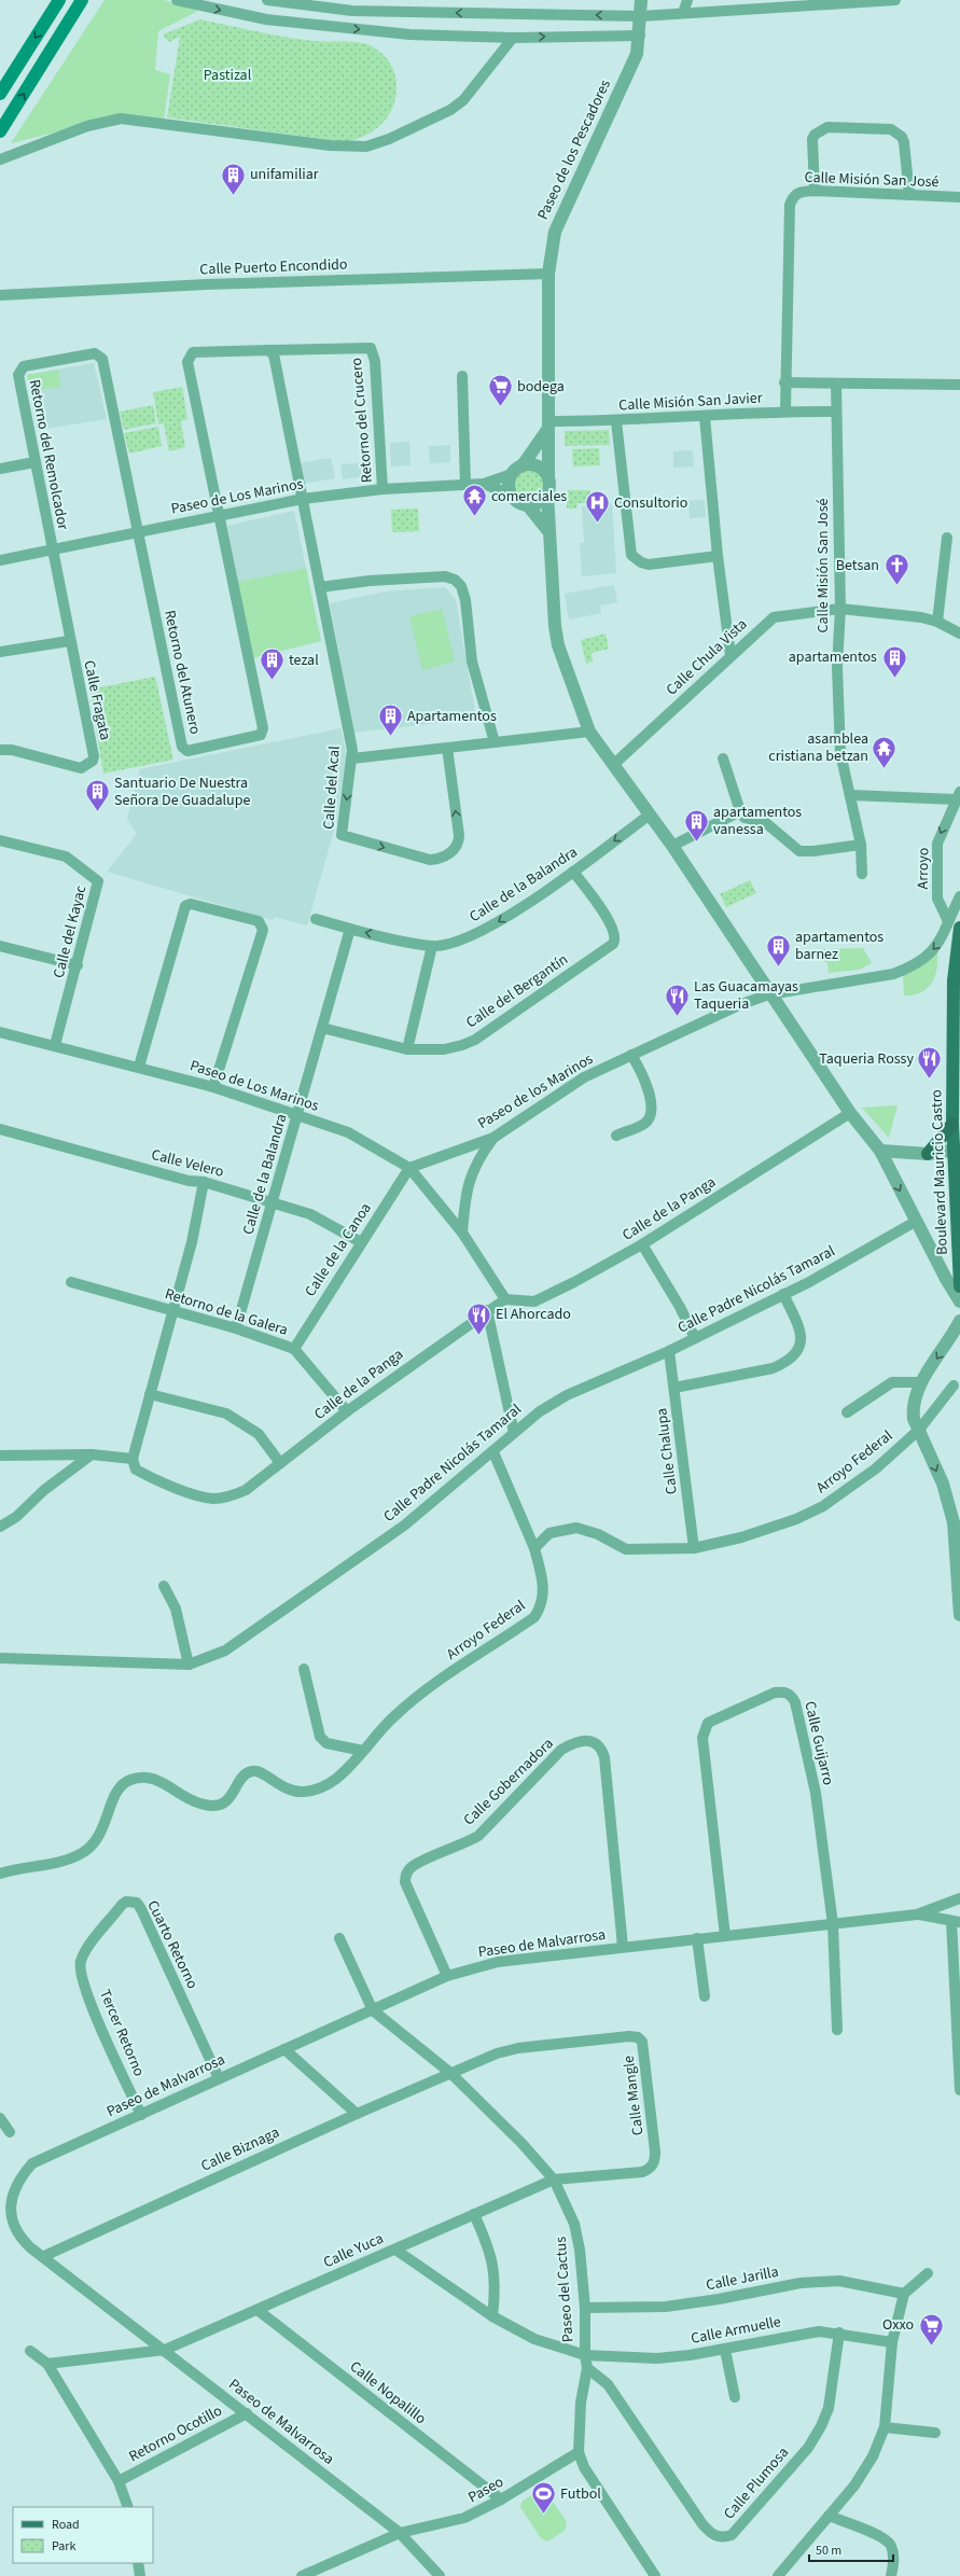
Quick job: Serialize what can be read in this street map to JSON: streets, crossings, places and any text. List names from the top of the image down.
{
  "streets": {
    "main road": ["Boulevard Mauricio Castro"],
    "street": [
      "Paseo de los Pescadores",
      "Calle Misión San José",
      "Calle Puerto Encondido",
      "Calle Misión San Javier",
      "Retorno del Crucero",
      "Retorno del Remolcador",
      "Paseo de Los Marinos",
      "Calle Chula Vista",
      "Retorno del Atunero",
      "Calle Fragata",
      "Calle del Acal",
      "Arroyo",
      "Calle de la Balandra",
      "Calle del Kayac",
      "Calle del Bergantín",
      "Paseo de los Marinos",
      "Calle Velero",
      "Calle de la Panga",
      "Calle de la Canoa",
      "Calle Padre Nicolás Tamaral",
      "Retorno de la Galera",
      "Calle Chalupa",
      "Arroyo Federal",
      "Calle Guijarro",
      "Calle Gobernadora",
      "Paseo de Malvarrosa",
      "Cuarto Retorno",
      "Tercer Retorno",
      "Calle Mangle",
      "Calle Biznaga",
      "Calle Yuca",
      "Calle Jarilla",
      "Paseo del Cactus",
      "Calle Armuelle",
      "Calle Nopalillo",
      "Retorno Ocotillo",
      "Calle Plumosa",
      "Paseo"
    ]
  },
  "crossings": [
    ["Paseo de los Pescadores", "Calle Puerto Encondido"],
    ["Paseo de los Pescadores", "Calle Misión San Javier"],
    ["Paseo de los Pescadores", "Paseo de Los Marinos"],
    ["Calle Misión San José", "Calle Misión San Javier"],
    ["Calle Misión San José", "Calle Chula Vista"],
    ["Retorno del Crucero", "Paseo de Los Marinos"],
    ["Retorno del Crucero", "Calle del Acal"],
    ["Retorno del Remolcador", "Paseo de Los Marinos"],
    ["Retorno del Remolcador", "Retorno del Atunero"],
    ["Retorno del Remolcador", "Calle Fragata"],
    ["Paseo de Los Marinos", "Retorno del Atunero"],
    ["Paseo de Los Marinos", "Calle Fragata"],
    ["Paseo de Los Marinos", "Calle del Acal"],
    ["Paseo de Los Marinos", "Calle de la Balandra"],
    ["Paseo de Los Marinos", "Calle del Kayac"],
    ["Paseo de Los Marinos", "Paseo de los Marinos"],
    ["Paseo de Los Marinos", "Calle de la Panga"],
    ["Paseo de Los Marinos", "Calle de la Canoa"],
    ["Arroyo", "Paseo de los Marinos"],
    ["Calle de la Balandra", "Calle del Bergantín"],
    ["Calle de la Balandra", "Calle Velero"],
    ["Calle de la Balandra", "Retorno de la Galera"],
    ["Paseo de los Marinos", "Calle de la Canoa"],
    ["Calle Velero", "Calle de la Canoa"],
    ["Calle de la Panga", "Retorno de la Galera"],
    ["Calle de la Canoa", "Retorno de la Galera"],
    ["Calle Padre Nicolás Tamaral", "Calle Chalupa"],
    ["Calle Chalupa", "Arroyo Federal"],
    ["Calle Guijarro", "Paseo de Malvarrosa"],
    ["Calle Gobernadora", "Paseo de Malvarrosa"],
    ["Paseo de Malvarrosa", "Cuarto Retorno"],
    ["Paseo de Malvarrosa", "Tercer Retorno"],
    ["Paseo de Malvarrosa", "Calle Biznaga"],
    ["Paseo de Malvarrosa", "Calle Yuca"],
    ["Paseo de Malvarrosa", "Paseo del Cactus"],
    ["Paseo de Malvarrosa", "Retorno Ocotillo"],
    ["Paseo de Malvarrosa", "Paseo"],
    ["Cuarto Retorno", "Tercer Retorno"],
    ["Calle Mangle", "Calle Biznaga"],
    ["Calle Mangle", "Calle Yuca"],
    ["Calle Mangle", "Paseo del Cactus"],
    ["Calle Biznaga", "Paseo del Cactus"],
    ["Calle Yuca", "Paseo del Cactus"],
    ["Calle Yuca", "Calle Armuelle"],
    ["Calle Yuca", "Calle Nopalillo"],
    ["Calle Jarilla", "Paseo del Cactus"],
    ["Paseo del Cactus", "Calle Armuelle"],
    ["Paseo del Cactus", "Calle Plumosa"],
    ["Paseo del Cactus", "Paseo"],
    ["Calle Armuelle", "Calle Plumosa"],
    ["Calle Nopalillo", "Paseo"]
  ],
  "one_way": ["Arroyo", "Calle de la Balandra"],
  "parks": ["Pastizal"],
  "places": {
    "building": [
      "unifamiliar",
      "apartamentos",
      "tezal",
      "Apartamentos",
      "Santuario De Nuestra Señora De Guadalupe",
      "apartamentos vanessa",
      "apartamentos barnez"
    ],
    "supermarket": ["bodega", "Oxxo"],
    "temple": ["comerciales", "asamblea cristiana betzan"],
    "hospital": ["Consultorio"],
    "church": ["Betsan"],
    "restaurant": ["Las Guacamayas Taqueria", "Taqueria Rossy", "El Ahorcado"],
    "sports": ["Futbol"]
  },
  "legend": ["Road", "Park"],
  "scale_bar": "50 m"
}
